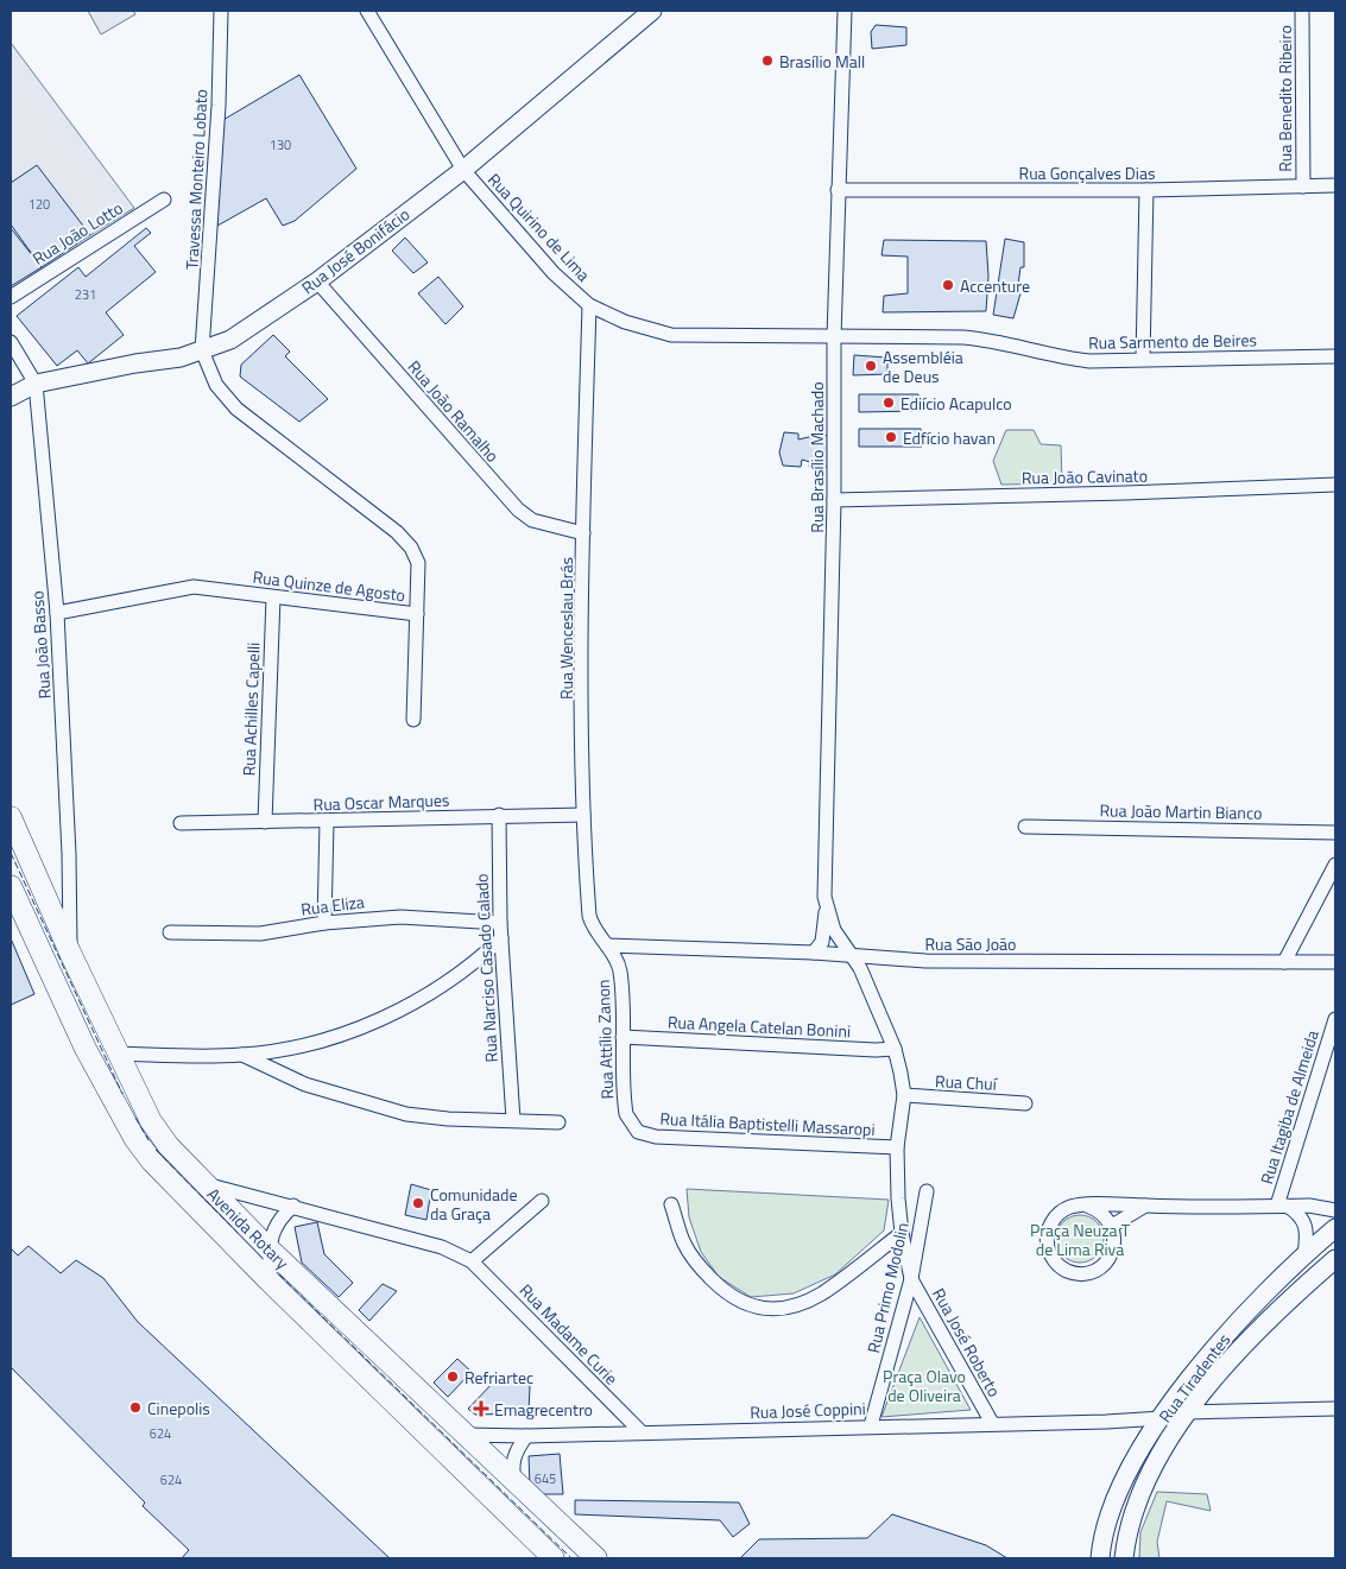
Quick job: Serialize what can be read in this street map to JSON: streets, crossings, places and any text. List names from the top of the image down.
{
  "streets": {
    "main road": ["Rua José Bonifácio", "Avenida Rotary", "Rua Tiradentes"],
    "street": [
      "Rua Benedito Ribeiro",
      "Rua Gonçalves Dias",
      "Travessa Monteiro Lobato",
      "Rua Quirino de Lima",
      "Rua João Lotto",
      "Rua Sarmento de Beires",
      "Rua João Ramalho",
      "Rua Brasílio Machado",
      "Rua João Cavinato",
      "Rua Quinze de Agosto",
      "Rua Wenceslau Brás",
      "Rua João Basso",
      "Rua Achilles Capelli",
      "Rua Oscar Marques",
      "Rua João Martin Bianco",
      "Rua Eliza",
      "Rua São João",
      "Rua Narciso Casado Calado",
      "Rua Angela Catelan Bonini",
      "Rua Attílio Zanon",
      "Rua Chuí",
      "Rua Itagiba de Almeida",
      "Rua Itália Baptistelli Massaropi",
      "Rua Primo Modolin",
      "Rua Madame Curie",
      "Rua José Roberto",
      "Rua José Coppini"
    ]
  },
  "crossings": [
    ["Rua Benedito Ribeiro", "Rua Gonçalves Dias"],
    ["Rua Gonçalves Dias", "Rua Brasílio Machado"],
    ["Travessa Monteiro Lobato", "Rua José Bonifácio"],
    ["Travessa Monteiro Lobato", "Rua Quinze de Agosto"],
    ["Rua Quirino de Lima", "Rua José Bonifácio"],
    ["Rua Quirino de Lima", "Rua Sarmento de Beires"],
    ["Rua Quirino de Lima", "Rua Brasílio Machado"],
    ["Rua Quirino de Lima", "Rua Wenceslau Brás"],
    ["Rua José Bonifácio", "Rua João Ramalho"],
    ["Rua José Bonifácio", "Rua Quinze de Agosto"],
    ["Rua José Bonifácio", "Rua João Basso"],
    ["Rua Sarmento de Beires", "Rua Brasílio Machado"],
    ["Rua João Ramalho", "Rua Wenceslau Brás"],
    ["Rua Brasílio Machado", "Rua João Cavinato"],
    ["Rua Brasílio Machado", "Rua São João"],
    ["Rua Brasílio Machado", "Rua Angela Catelan Bonini"],
    ["Rua Brasílio Machado", "Rua Chuí"],
    ["Rua Brasílio Machado", "Rua Itália Baptistelli Massaropi"],
    ["Rua Brasílio Machado", "Rua Primo Modolin"],
    ["Rua Brasílio Machado", "Rua José Roberto"],
    ["Rua Quinze de Agosto", "Rua João Basso"],
    ["Rua Quinze de Agosto", "Rua Achilles Capelli"],
    ["Rua Wenceslau Brás", "Rua Oscar Marques"],
    ["Rua Wenceslau Brás", "Rua São João"],
    ["Rua Wenceslau Brás", "Rua Attílio Zanon"],
    ["Rua João Basso", "Avenida Rotary"],
    ["Rua Achilles Capelli", "Rua Oscar Marques"],
    ["Rua Oscar Marques", "Rua Narciso Casado Calado"],
    ["Rua Eliza", "Rua Narciso Casado Calado"],
    ["Rua São João", "Rua Attílio Zanon"],
    ["Rua Angela Catelan Bonini", "Rua Attílio Zanon"],
    ["Rua Attílio Zanon", "Rua Itália Baptistelli Massaropi"],
    ["Avenida Rotary", "Rua Madame Curie"],
    ["Avenida Rotary", "Rua José Coppini"],
    ["Rua Primo Modolin", "Rua José Roberto"],
    ["Rua Primo Modolin", "Rua José Coppini"],
    ["Rua Madame Curie", "Rua José Coppini"],
    ["Rua José Roberto", "Rua José Coppini"],
    ["Rua Tiradentes", "Rua José Coppini"]
  ],
  "parks": ["Praça Neuza T de Lima Riva", "Praça Olavo de Oliveira"],
  "places": {
    "other": [
      "Brasílio Mall",
      "Accenture",
      "Assembléia de Deus",
      "Ediício Acapulco",
      "Edfício havan",
      "Comunidade da Graça",
      "Refriartec",
      "Cinepolis"
    ],
    "health": ["Emagrecentro"]
  },
  "house_numbers": [
    "130",
    "120",
    "231",
    "624",
    "645",
    "624"
  ]
}
